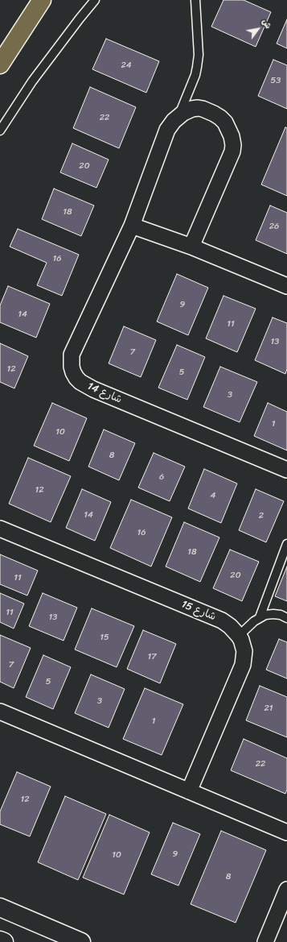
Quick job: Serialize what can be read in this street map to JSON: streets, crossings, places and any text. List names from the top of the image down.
{
  "streets": {
    "street": ["شارع 14", "شارع 15"]
  },
  "house_numbers": [
    "24",
    "53",
    "22",
    "20",
    "18",
    "26",
    "16",
    "9",
    "14",
    "11",
    "13",
    "7",
    "12",
    "5",
    "3",
    "1",
    "10",
    "8",
    "6",
    "12",
    "4",
    "14",
    "2",
    "16",
    "18",
    "20",
    "11",
    "11",
    "13",
    "15",
    "17",
    "7",
    "5",
    "3",
    "21",
    "1",
    "22",
    "12",
    "9",
    "10",
    "8"
  ],
  "north": "top right"
}
